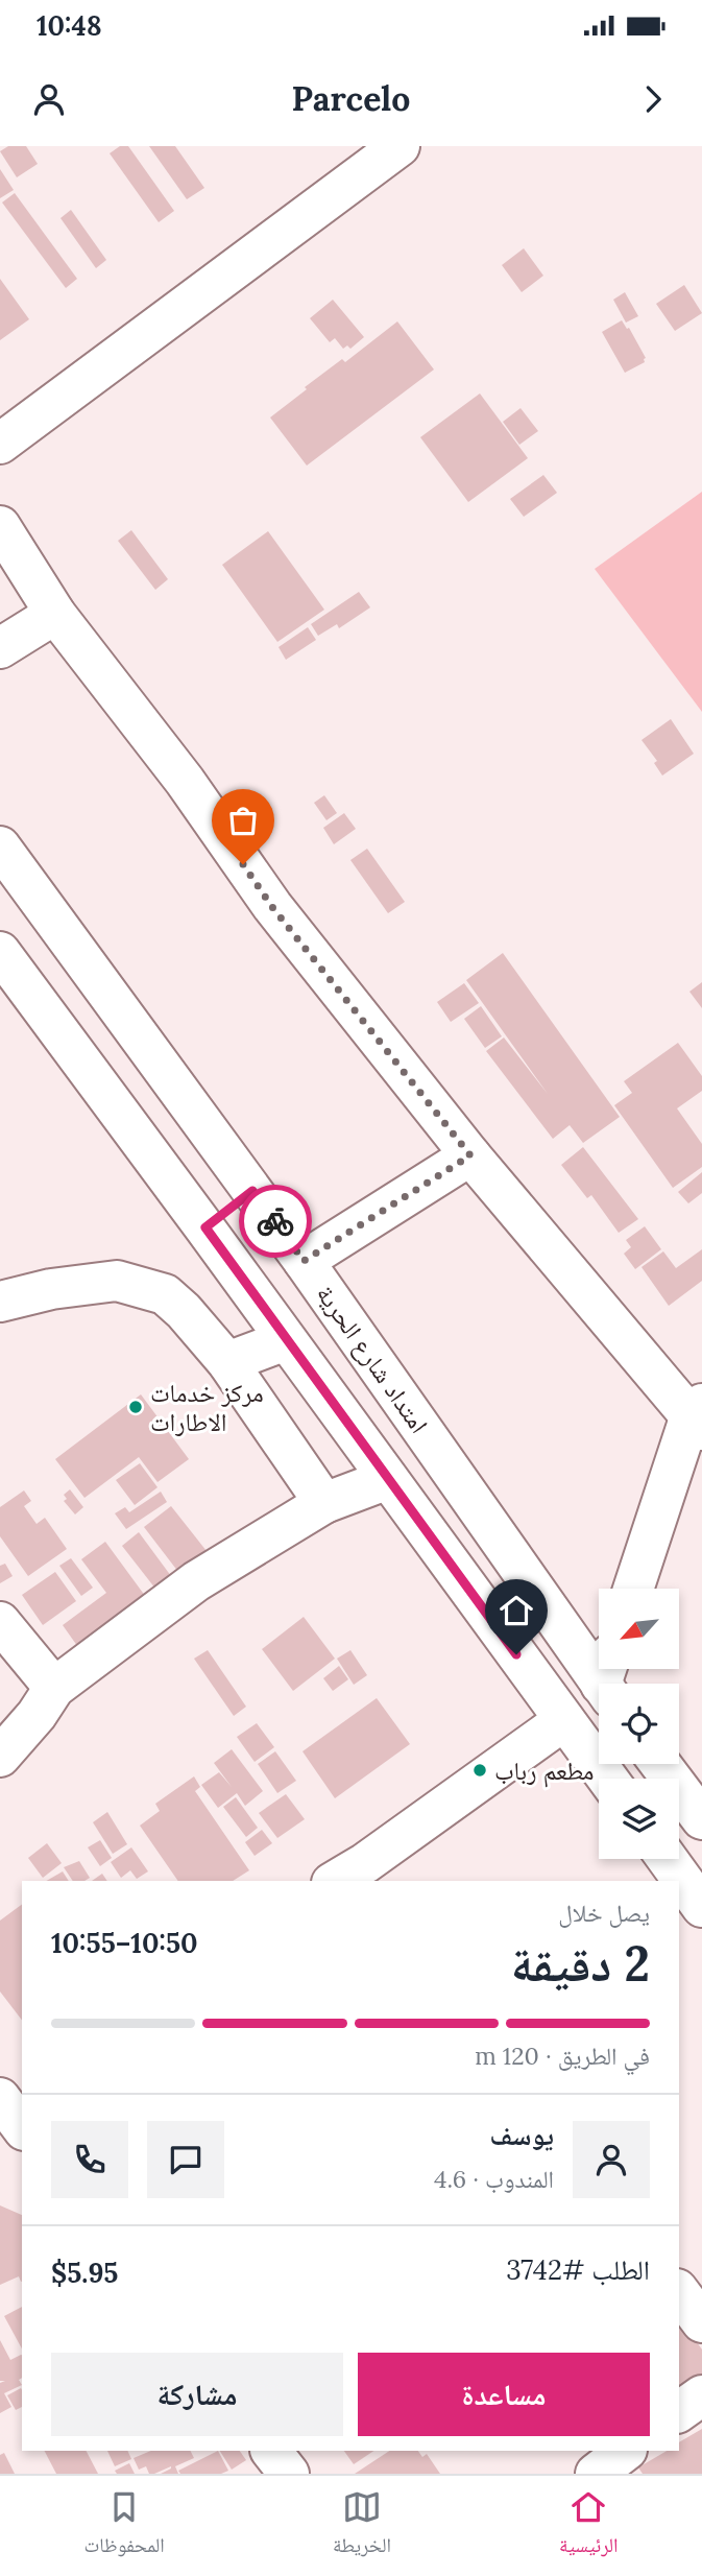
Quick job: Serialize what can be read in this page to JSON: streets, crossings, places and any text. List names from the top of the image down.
{
  "streets": {
    "street": ["امتداد شارع الحرية"]
  },
  "places": ["مركز خدمات الاطارات", "مطعم رباب"],
  "north": "bottom left",
  "page": {
    "status": "10:48",
    "header": "Parcelo",
    "heading": ["2 دقيقة", "يصل خلال", "10:50–10:55"],
    "panel": [
      "يوسف",
      "المندوب · 4.6",
      "الطلب #3742",
      "$5.95"
    ],
    "bar": "في الطريق · 120 m",
    "buttons": ["مساعدة", "مشاركة"],
    "tabs": ["الرئيسية", "الخريطة", "المحفوظات"]
  }
}
